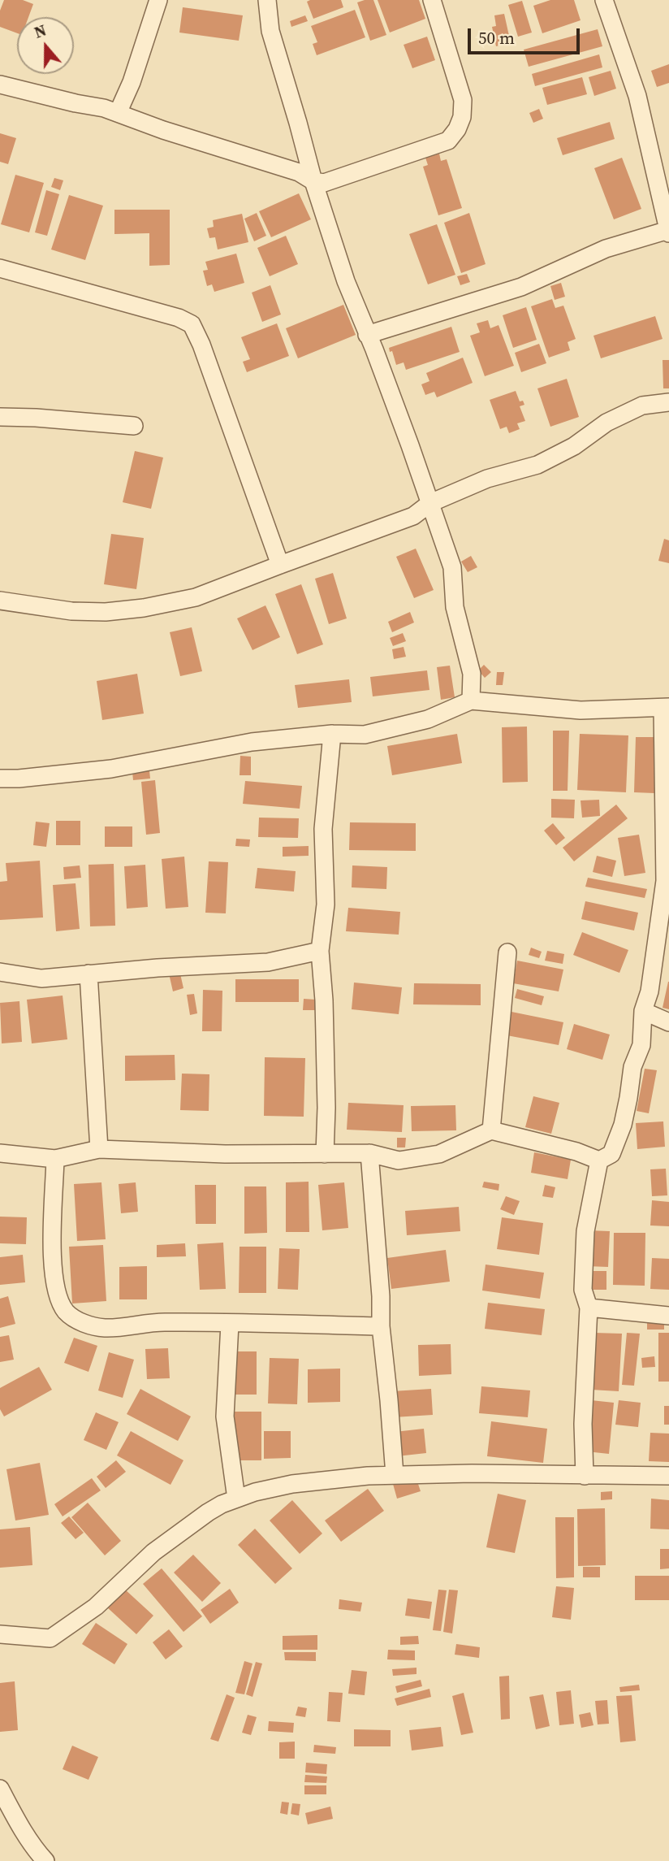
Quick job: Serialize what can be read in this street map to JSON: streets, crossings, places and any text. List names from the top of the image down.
{
  "scale_bar": "50 m",
  "north": "top"
}
